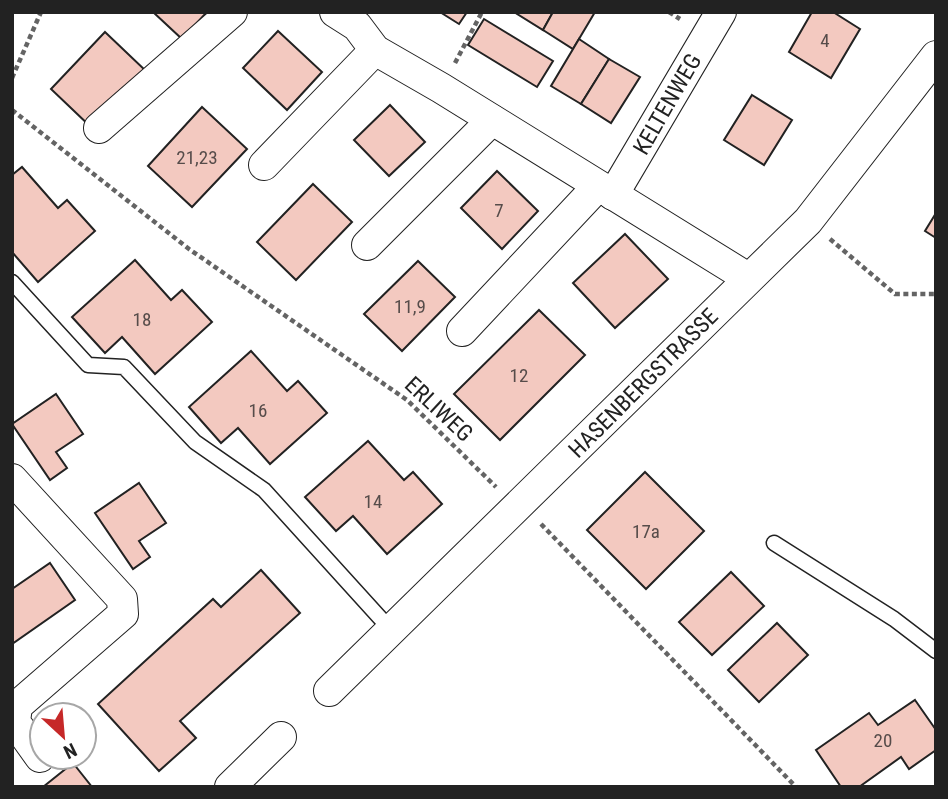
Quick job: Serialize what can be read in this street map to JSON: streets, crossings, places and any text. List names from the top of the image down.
{
  "streets": {
    "street": ["KELTENWEG", "HASENBERGSTRASSE"],
    "path": ["ERLIWEG"]
  },
  "crossings": [
    ["HASENBERGSTRASSE", "ERLIWEG"]
  ],
  "house_numbers": [
    "4",
    "21,23",
    "7",
    "11,9",
    "18",
    "12",
    "16",
    "14",
    "17a",
    "20"
  ],
  "north": "bottom right"
}
